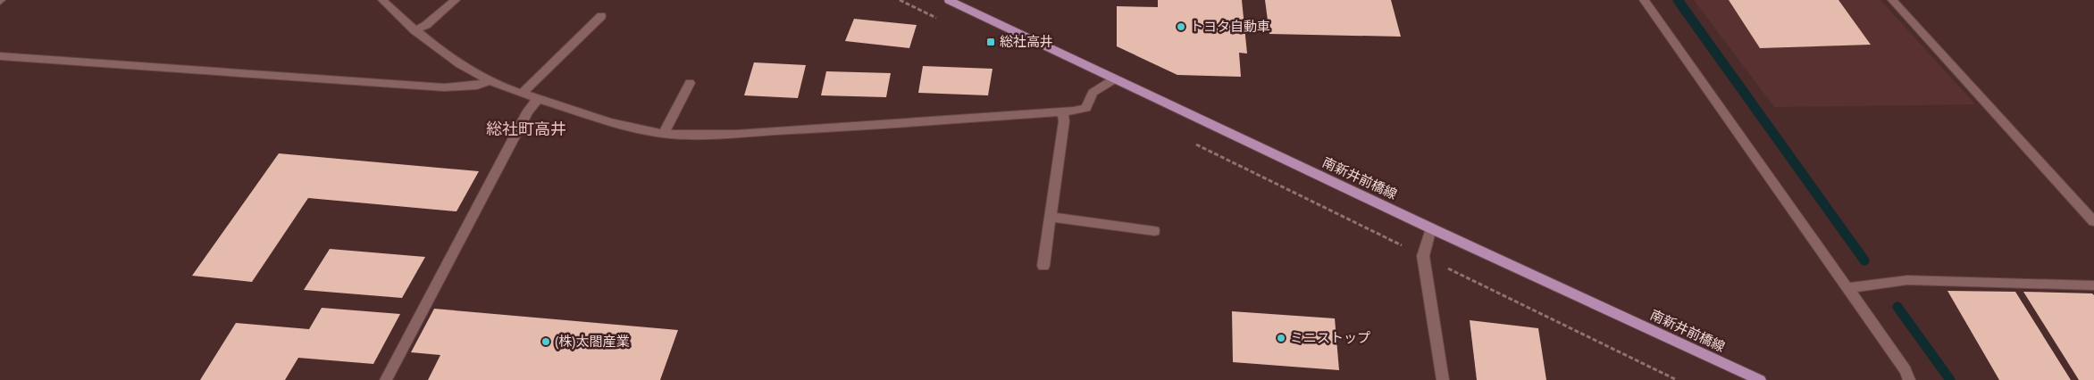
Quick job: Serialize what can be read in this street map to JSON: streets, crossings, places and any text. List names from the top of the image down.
{
  "streets": {
    "main road": ["南新井前橋線"]
  },
  "districts": ["総社町高井"],
  "places": {
    "other": ["トヨタ自動車", "ミニストップ", "(株)太閤産業"],
    "transit": ["総社高井"]
  }
}
